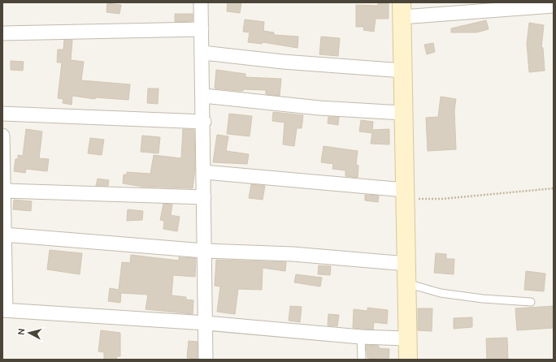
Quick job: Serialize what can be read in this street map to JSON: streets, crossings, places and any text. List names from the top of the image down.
{
  "north": "left"
}
